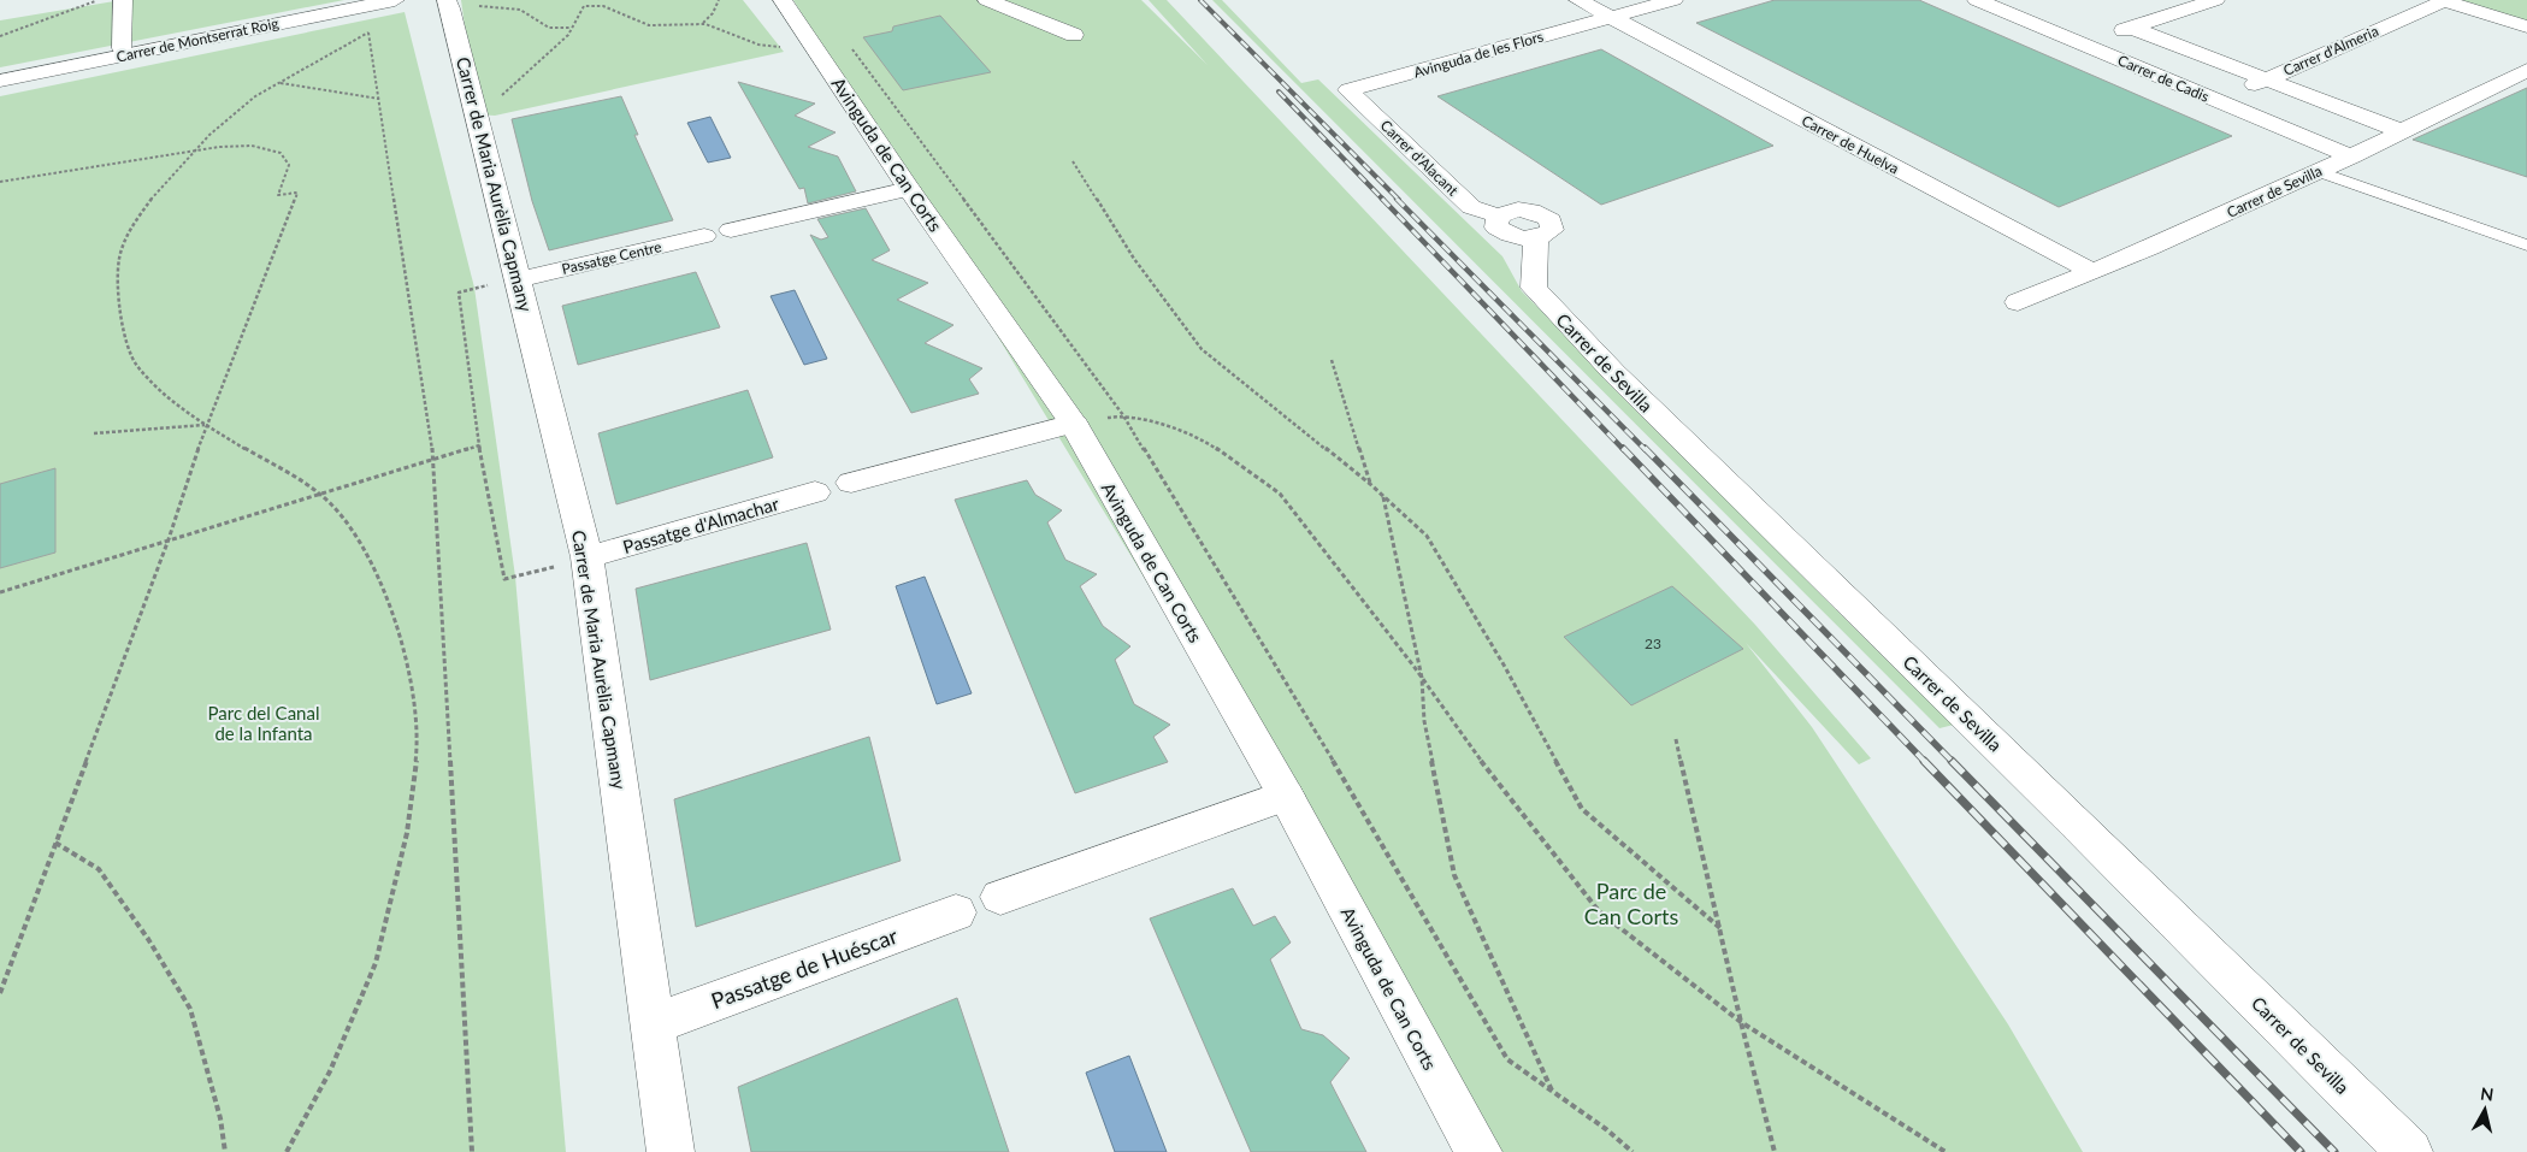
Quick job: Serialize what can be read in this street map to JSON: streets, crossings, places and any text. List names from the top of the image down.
{
  "streets": {
    "street": [
      "Carrer de Montserrat Roig",
      "Carrer d'Almeria",
      "Avinguda de les Flors",
      "Carrer de Cadis",
      "Carrer de Huelva",
      "Avinguda de Can Corts",
      "Carrer d'Alacant",
      "Carrer de Maria Aurèlia Capmany",
      "Carrer de Sevilla",
      "Passatge Centre",
      "Passatge d'Almachar",
      "Passatge de Huéscar"
    ]
  },
  "crossings": [
    ["Carrer d'Almeria", "Carrer de Cadis"],
    ["Avinguda de les Flors", "Carrer de Huelva"],
    ["Avinguda de les Flors", "Carrer d'Alacant"],
    ["Carrer de Cadis", "Carrer de Sevilla"],
    ["Carrer de Huelva", "Carrer de Sevilla"],
    ["Carrer d'Alacant", "Carrer de Sevilla"],
    ["Carrer de Maria Aurèlia Capmany", "Passatge Centre"],
    ["Carrer de Maria Aurèlia Capmany", "Passatge d'Almachar"],
    ["Carrer de Maria Aurèlia Capmany", "Passatge de Huéscar"]
  ],
  "parks": ["Parc del Canal de la Infanta", "Parc de Can Corts"],
  "house_numbers": ["23"],
  "north": "top"
}
